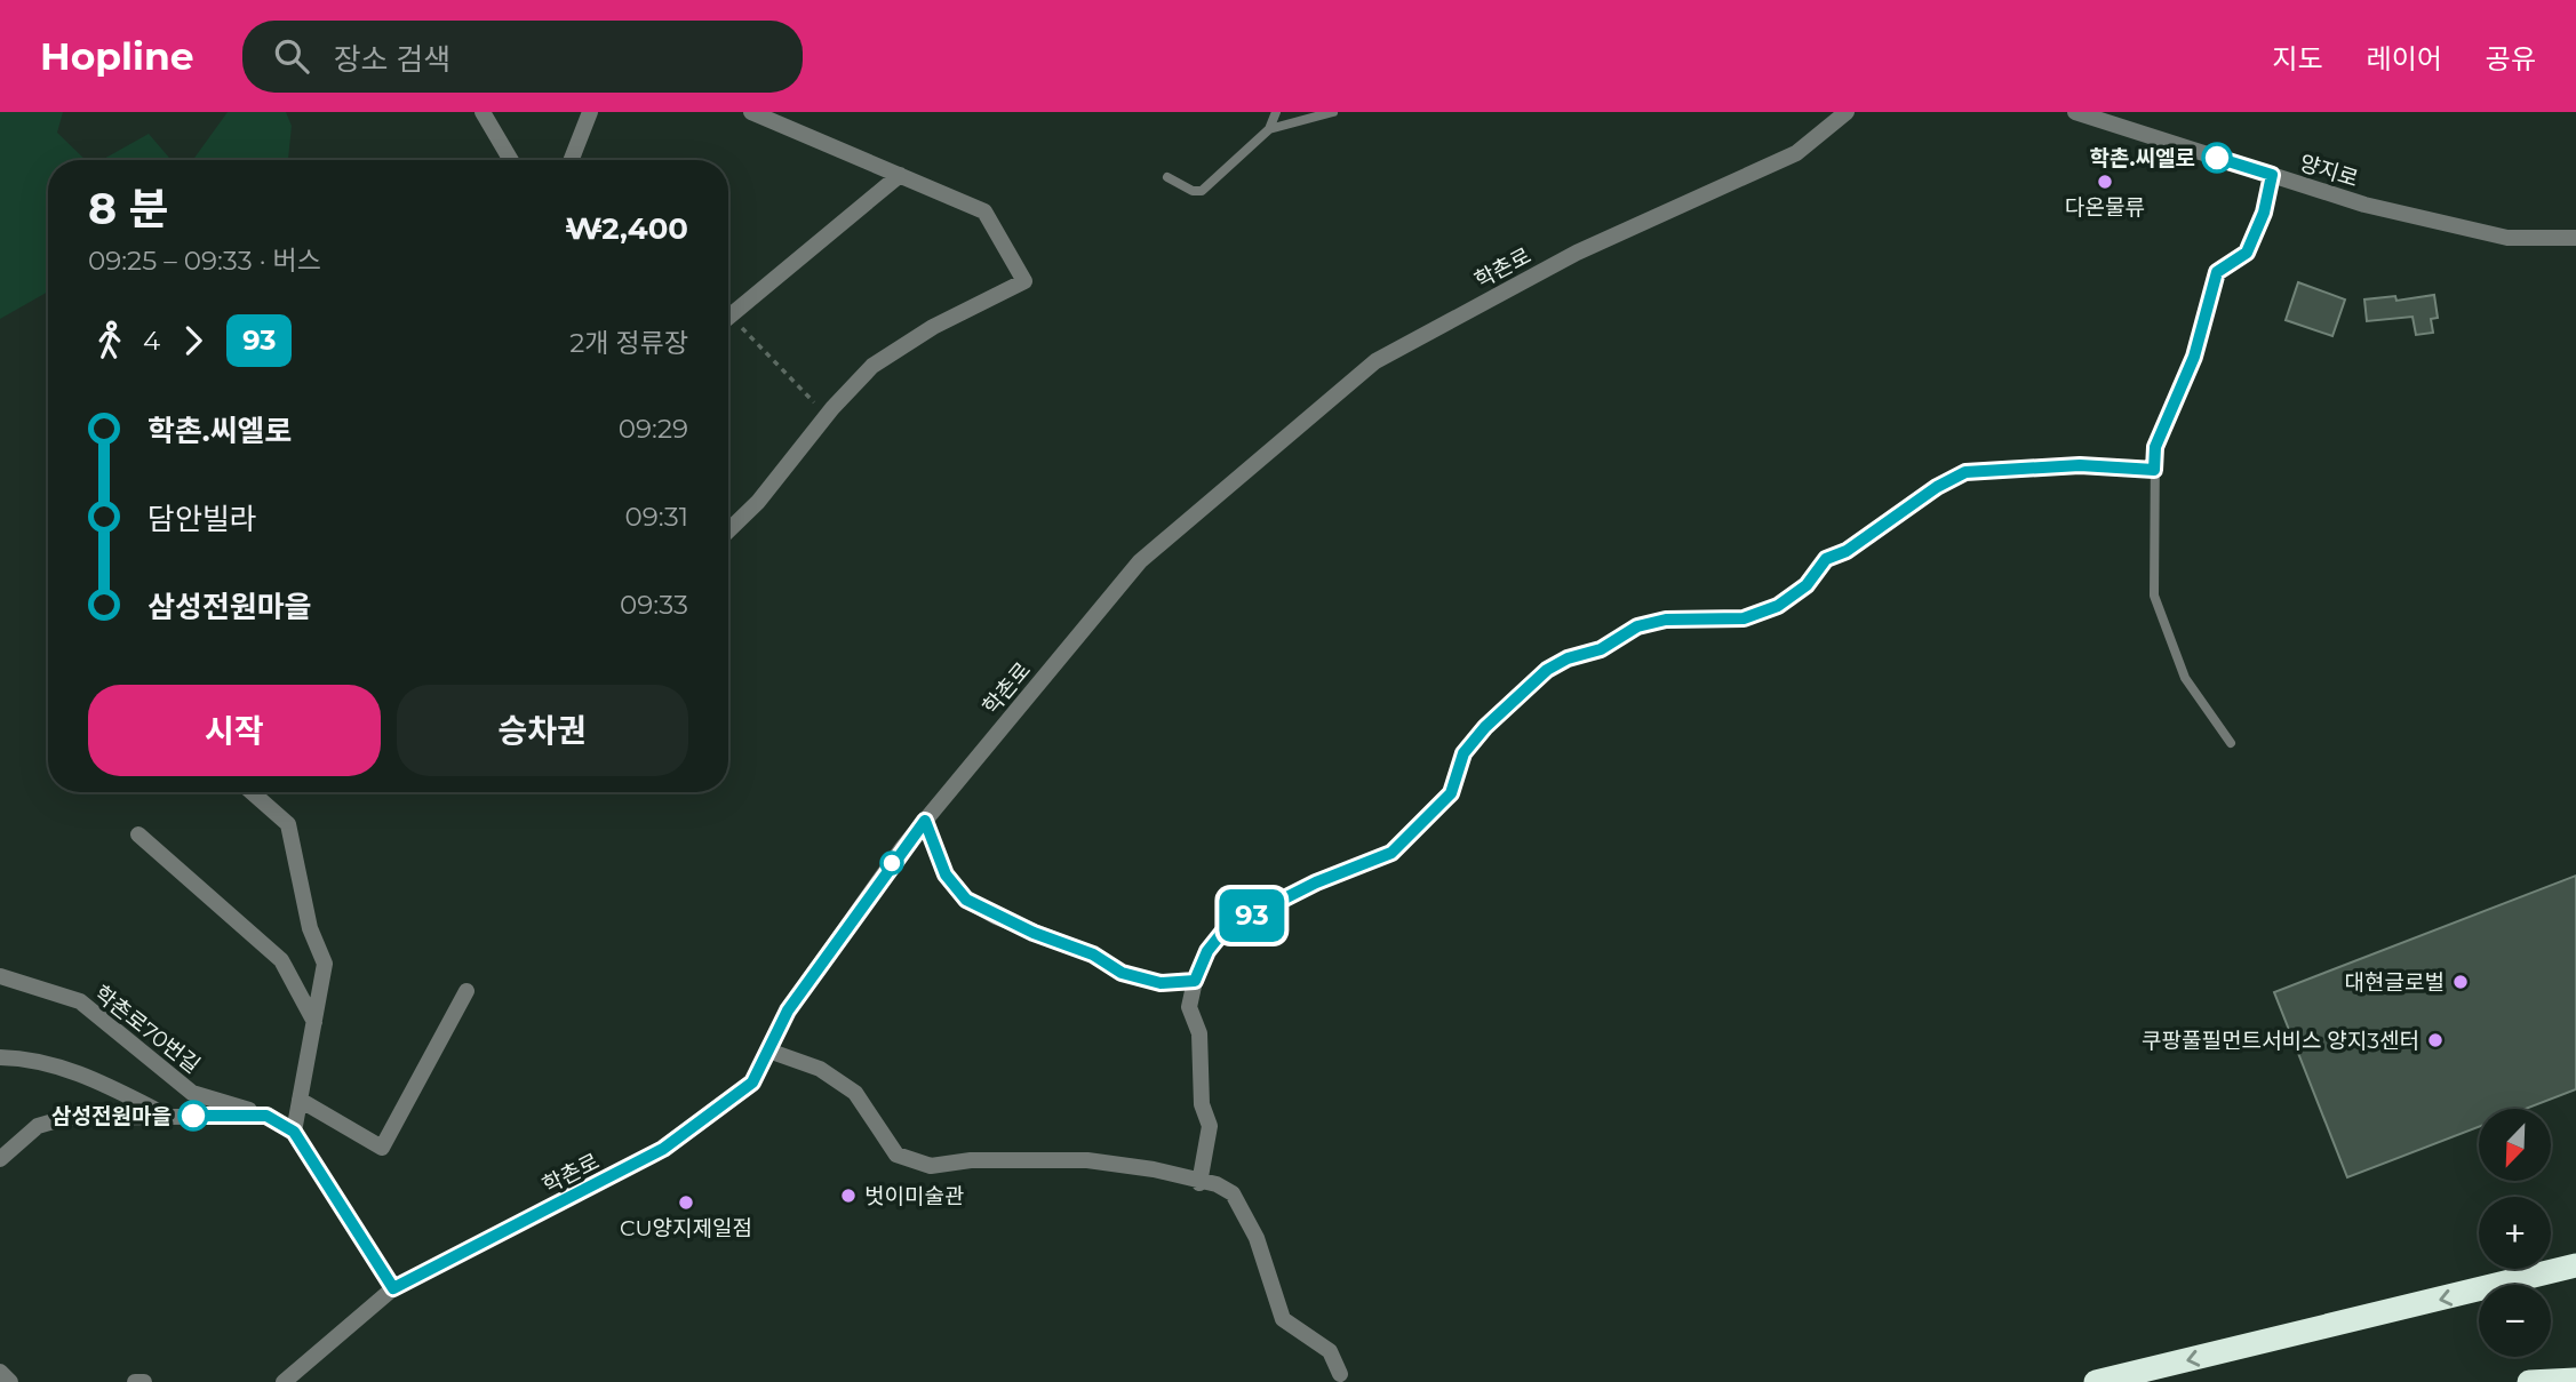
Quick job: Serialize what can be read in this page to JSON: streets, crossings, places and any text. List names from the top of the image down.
{
  "streets": {
    "street": ["양지로", "학촌로", "학촌로70번길"]
  },
  "crossings": [
    ["학촌로", "학촌로70번길"]
  ],
  "places": [
    "학촌.씨엘로",
    "다온물류",
    "대현글로벌",
    "쿠팡풀필먼트서비스 양지3센터",
    "삼성전원마을",
    "벗이미술관",
    "CU양지제일점"
  ],
  "lines": ["bus line 93"],
  "north": "bottom left",
  "page": {
    "header": "Hopline",
    "search": "장소 검색",
    "nav": ["지도", "레이어", "공유"],
    "on_map": "93",
    "heading": ["8 분", "09:25 – 09:33 · 버스", "₩2,400"],
    "legs": ["4", "93", "2개 정류장"],
    "list": [
      {
        "name": "학촌.씨엘로",
        "value": "09:29"
      },
      {
        "name": "담안빌라",
        "value": "09:31"
      },
      {
        "name": "삼성전원마을",
        "value": "09:33"
      }
    ],
    "buttons": ["시작", "승차권"],
    "map_buttons": ["+", "−"]
  }
}
